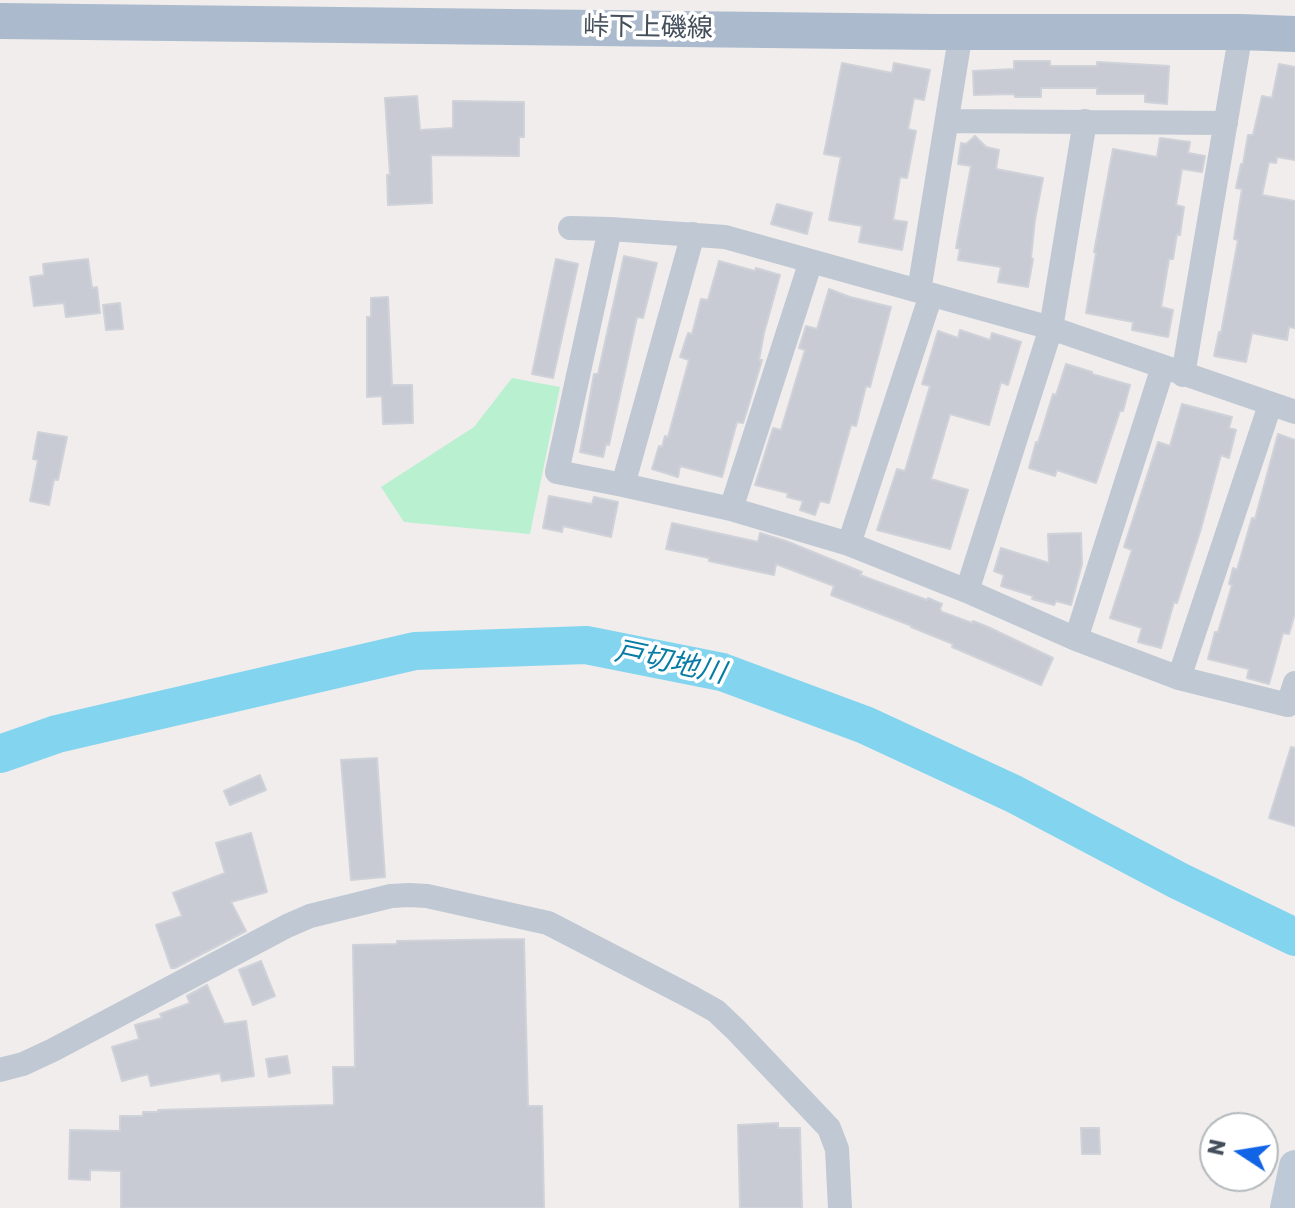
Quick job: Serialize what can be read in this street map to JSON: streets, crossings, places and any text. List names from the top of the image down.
{
  "streets": {
    "main road": ["峠下上磯線"]
  },
  "water": ["戸切地川"],
  "north": "left"
}
